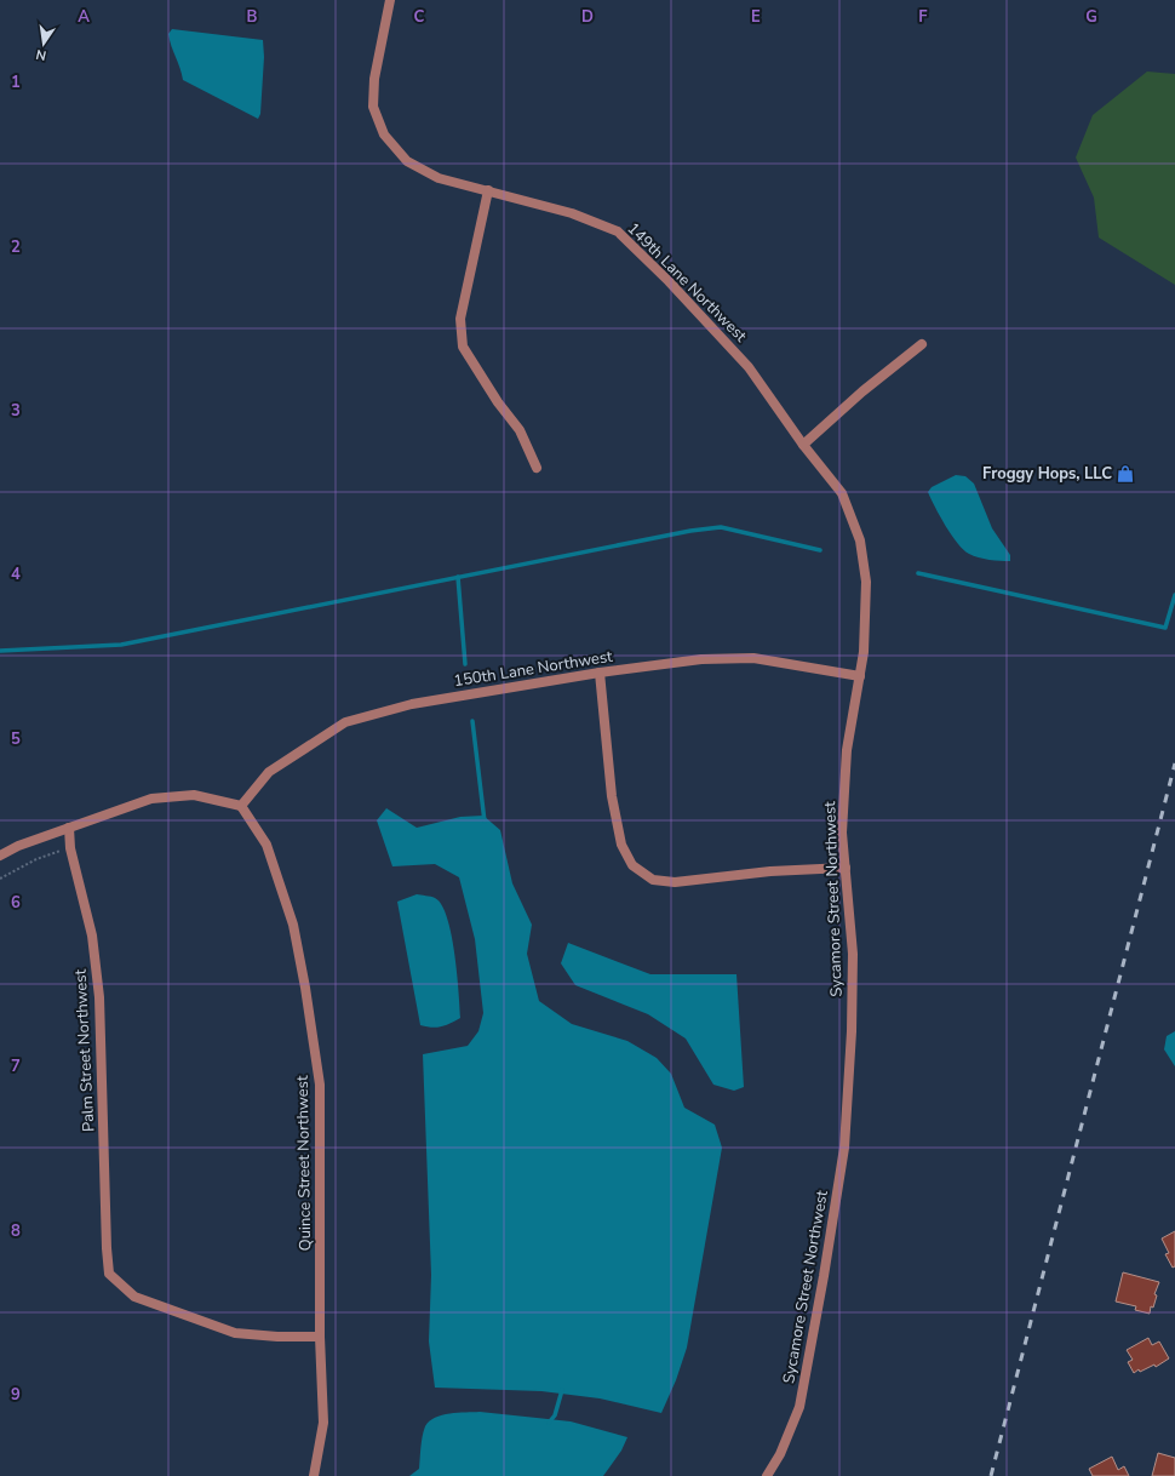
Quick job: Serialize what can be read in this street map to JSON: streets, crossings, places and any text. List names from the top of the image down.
{
  "streets": {
    "street": [
      "149th Lane Northwest",
      "150th Lane Northwest",
      "Sycamore Street Northwest",
      "Palm Street Northwest",
      "Quince Street Northwest"
    ]
  },
  "crossings": [
    ["149th Lane Northwest", "Sycamore Street Northwest"],
    ["150th Lane Northwest", "Sycamore Street Northwest"],
    ["150th Lane Northwest", "Quince Street Northwest"],
    ["Palm Street Northwest", "Quince Street Northwest"]
  ],
  "places": {
    "shop": ["Froggy Hops, LLC"]
  },
  "north": "bottom",
  "grid": {
    "columns": [
      "A",
      "B",
      "C",
      "D",
      "E",
      "F",
      "G"
    ],
    "rows": [
      "1",
      "2",
      "3",
      "4",
      "5",
      "6",
      "7",
      "8",
      "9"
    ]
  }
}
